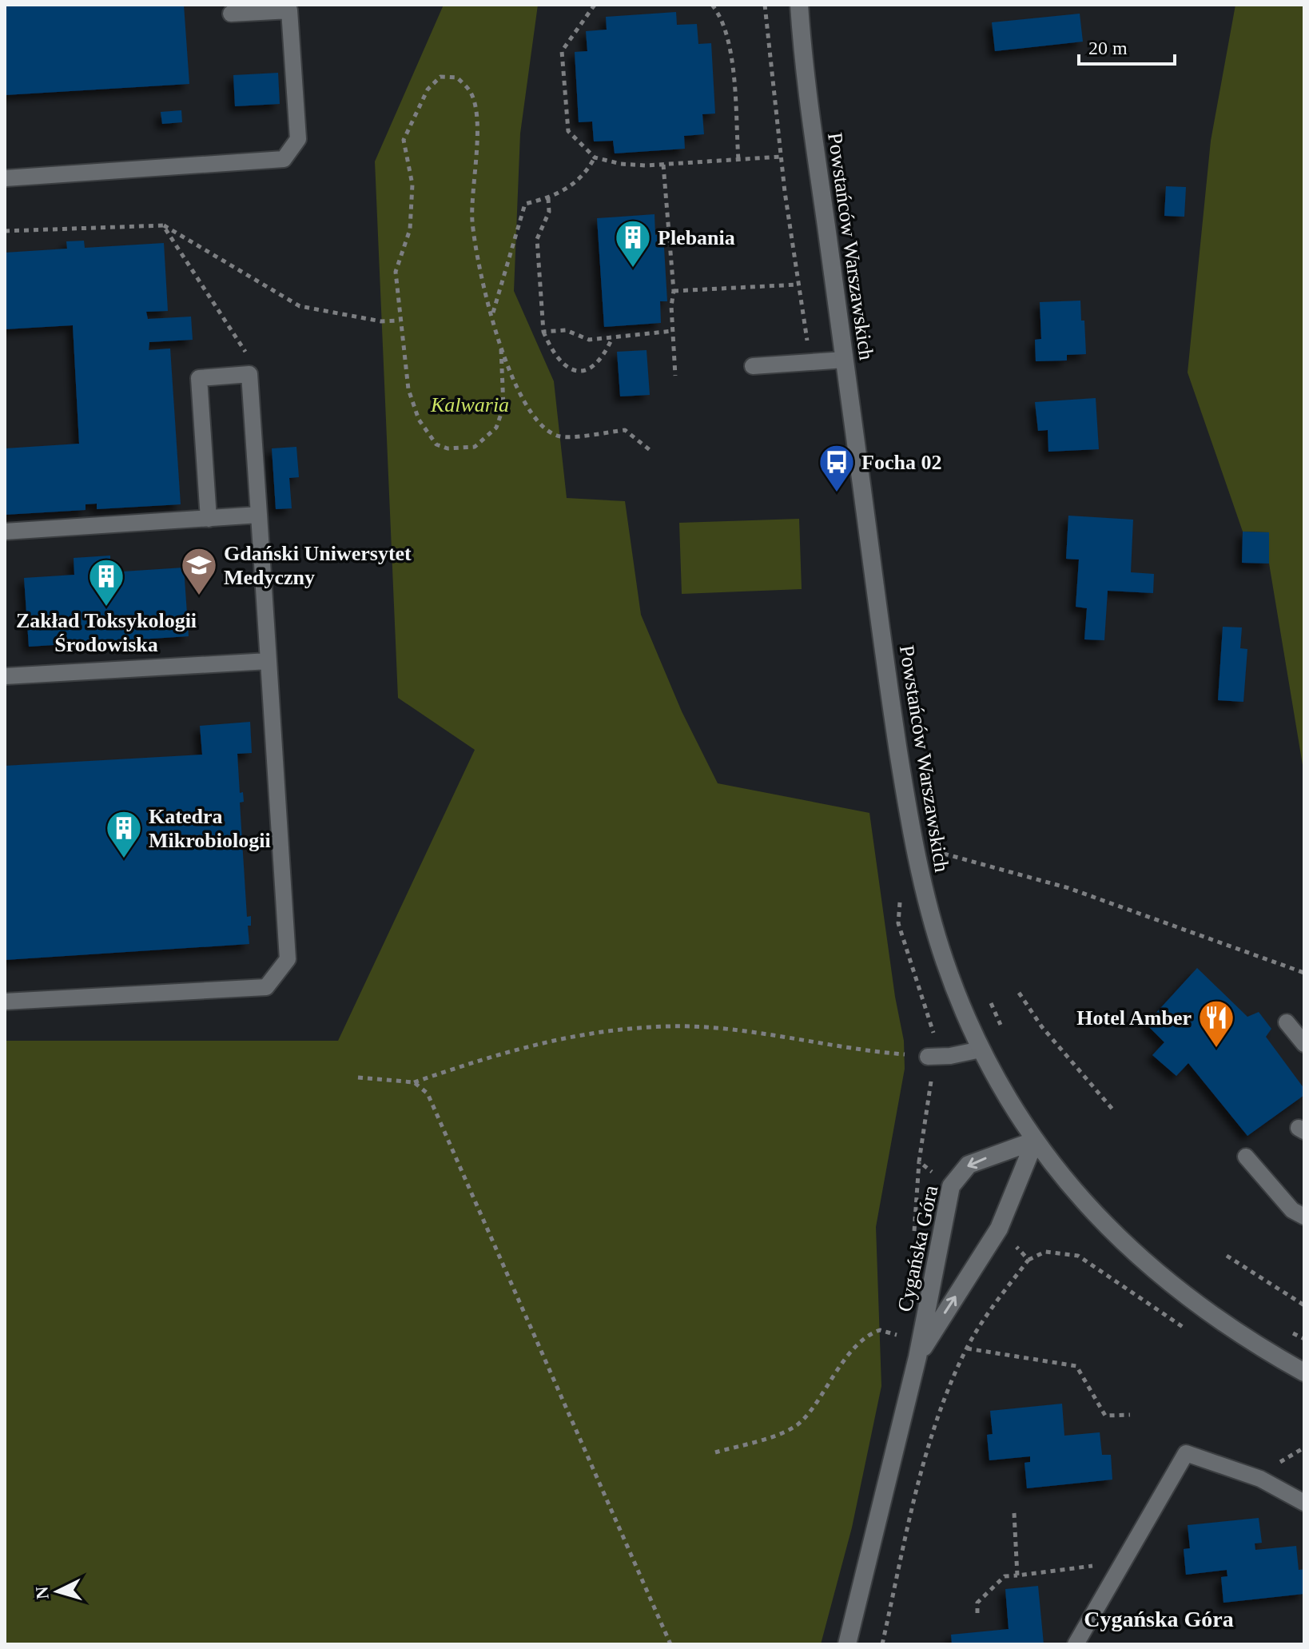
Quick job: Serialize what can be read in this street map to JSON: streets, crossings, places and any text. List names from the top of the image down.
{
  "streets": {
    "street": ["Powstańców Warszawskich", "Cygańska Góra"]
  },
  "crossings": [
    ["Powstańców Warszawskich", "Cygańska Góra"]
  ],
  "districts": ["Cygańska Góra"],
  "parks": ["Kalwaria"],
  "places": {
    "building": ["Plebania", "Zakład Toksykologii Środowiska", "Katedra Mikrobiologii"],
    "bus stop": ["Focha 02"],
    "school or university": ["Gdański Uniwersytet Medyczny"],
    "restaurant": ["Hotel Amber"]
  },
  "scale_bar": "20 m",
  "north": "left"
}
